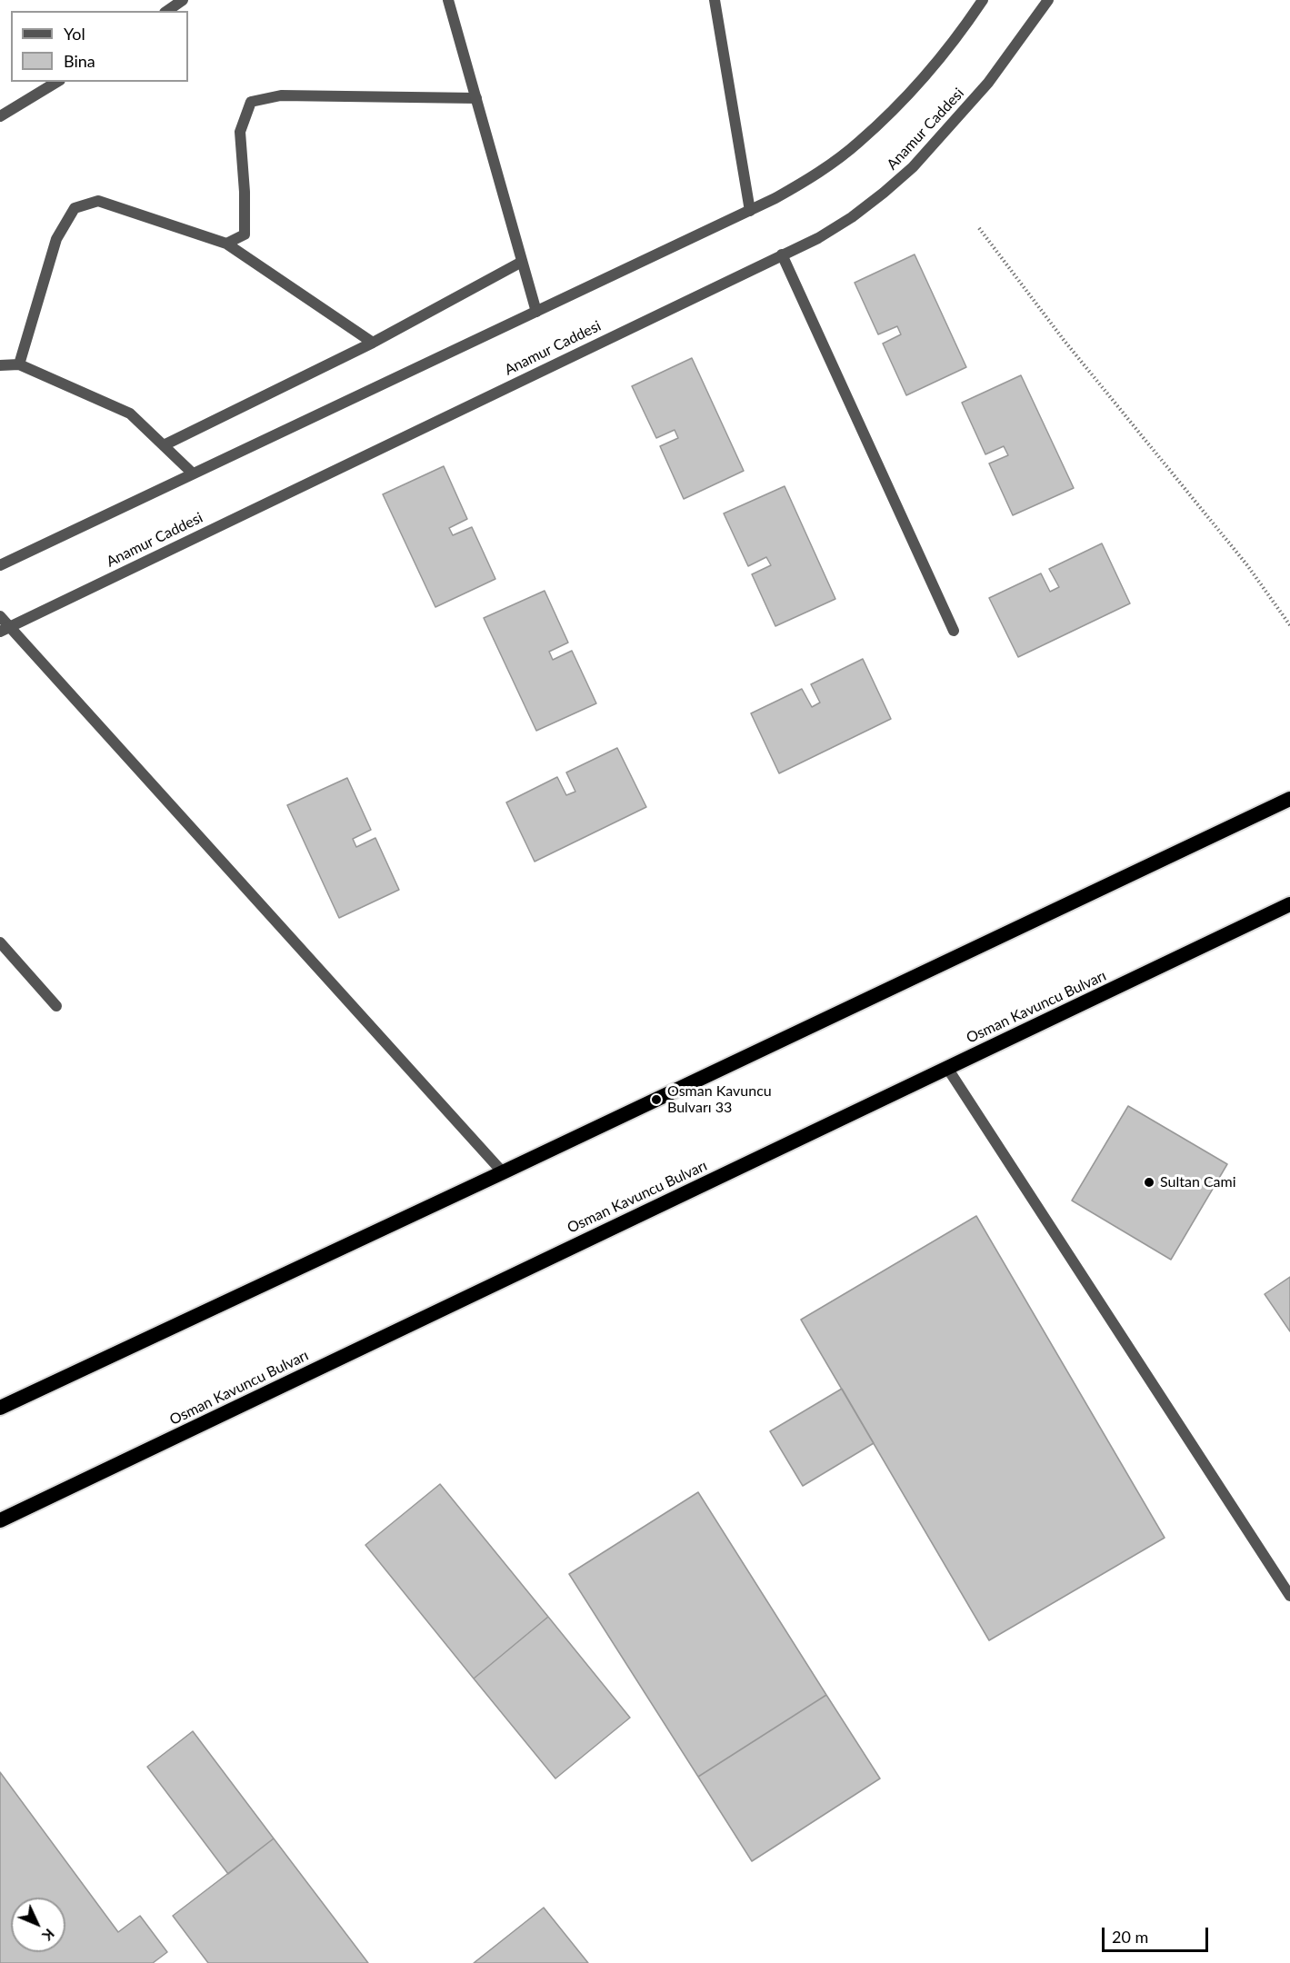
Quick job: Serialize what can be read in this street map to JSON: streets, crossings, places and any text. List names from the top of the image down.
{
  "streets": {
    "highway": ["Osman Kavuncu Bulvarı"],
    "street": ["Anamur Caddesi"]
  },
  "places": ["Osman Kavuncu Bulvarı 33", "Sultan Cami"],
  "legend": ["Yol", "Bina"],
  "scale_bar": "20 m",
  "north": "bottom right"
}
